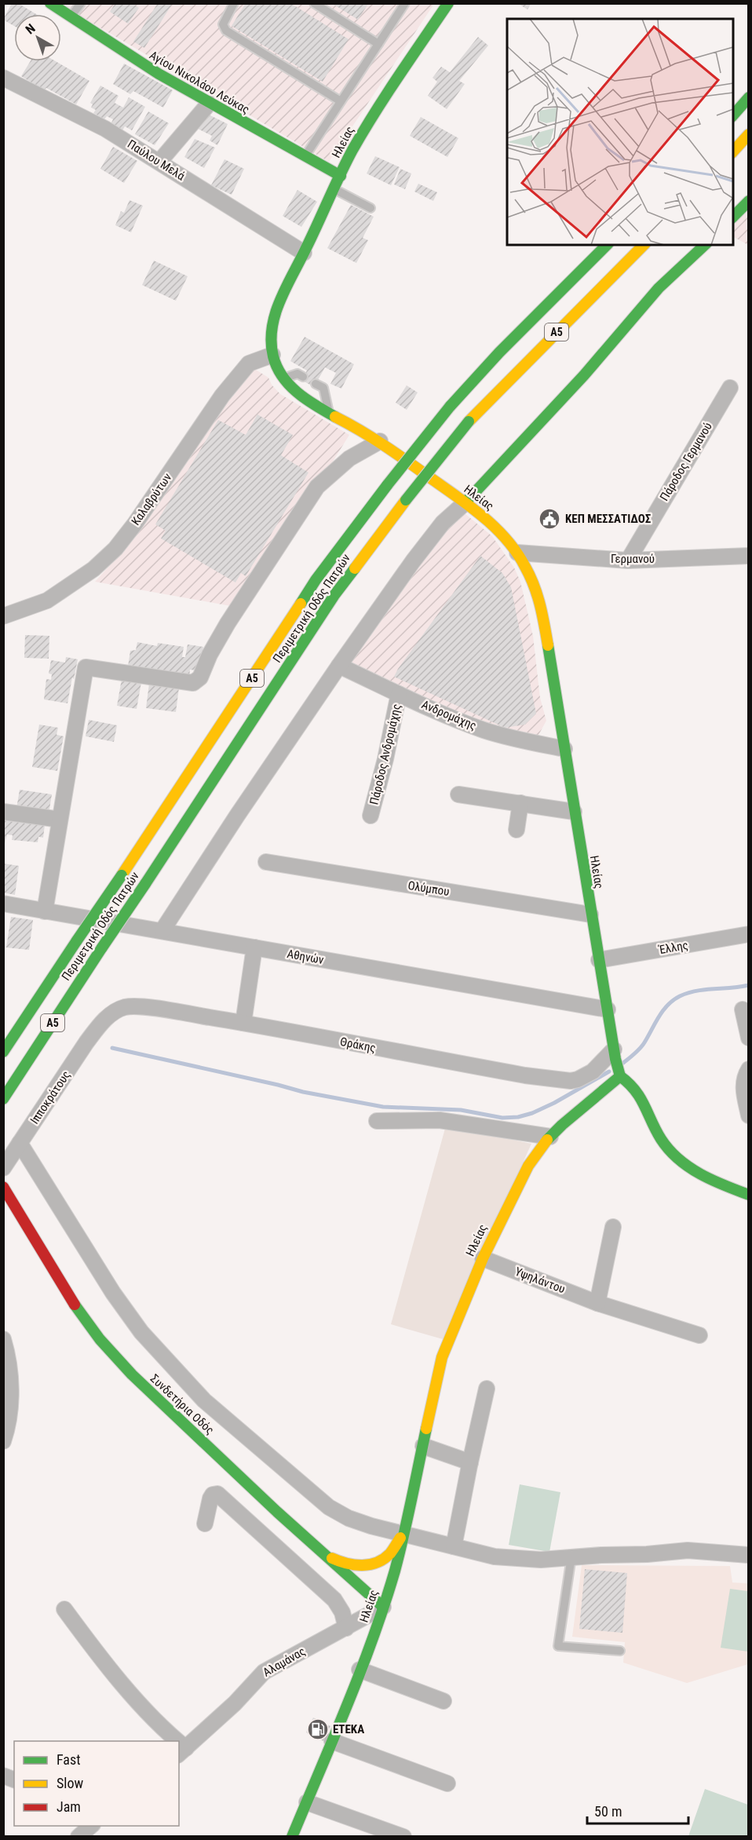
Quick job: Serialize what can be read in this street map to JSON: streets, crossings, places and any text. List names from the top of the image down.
{
  "streets": {
    "main road": [
      "Αγίου Νικολάου Λεύκας",
      "Ηλείας",
      "Α5",
      "Περιμετρική Οδός Πατρών",
      "Συνδετήρια Οδός"
    ],
    "street": [
      "Παύλου Μελά",
      "Πάροδος Γερμανού",
      "Καλαβρύτων",
      "Γερμανού",
      "Ανδρομάχης",
      "Πάροδος Ανδρομάχης",
      "Ολύμπου",
      "Έλλης",
      "Αθηνών",
      "Θράκης",
      "Ιπποκράτους",
      "Υψηλάντου",
      "Αλαμάνας"
    ]
  },
  "crossings": [
    ["Αγίου Νικολάου Λεύκας", "Ηλείας"],
    ["Ηλείας", "Παύλου Μελά"],
    ["Ηλείας", "Καλαβρύτων"],
    ["Ηλείας", "Γερμανού"],
    ["Ηλείας", "Ανδρομάχης"],
    ["Ηλείας", "Ολύμπου"],
    ["Ηλείας", "Έλλης"],
    ["Ηλείας", "Αθηνών"],
    ["Ηλείας", "Θράκης"],
    ["Ηλείας", "Υψηλάντου"],
    ["Ηλείας", "Συνδετήρια Οδός"],
    ["Ηλείας", "Αλαμάνας"],
    ["Πάροδος Γερμανού", "Γερμανού"],
    ["Ανδρομάχης", "Πάροδος Ανδρομάχης"],
    ["Θράκης", "Ιπποκράτους"],
    ["Συνδετήρια Οδός", "Αλαμάνας"]
  ],
  "places": {
    "public building": ["ΚΕΠ ΜΕΣΣΑΤΙΔΟΣ"],
    "fuel station": ["ΕΤΕΚΑ"]
  },
  "legend": ["Fast", "Slow", "Jam"],
  "scale_bar": "50 m",
  "north": "top left"
}
